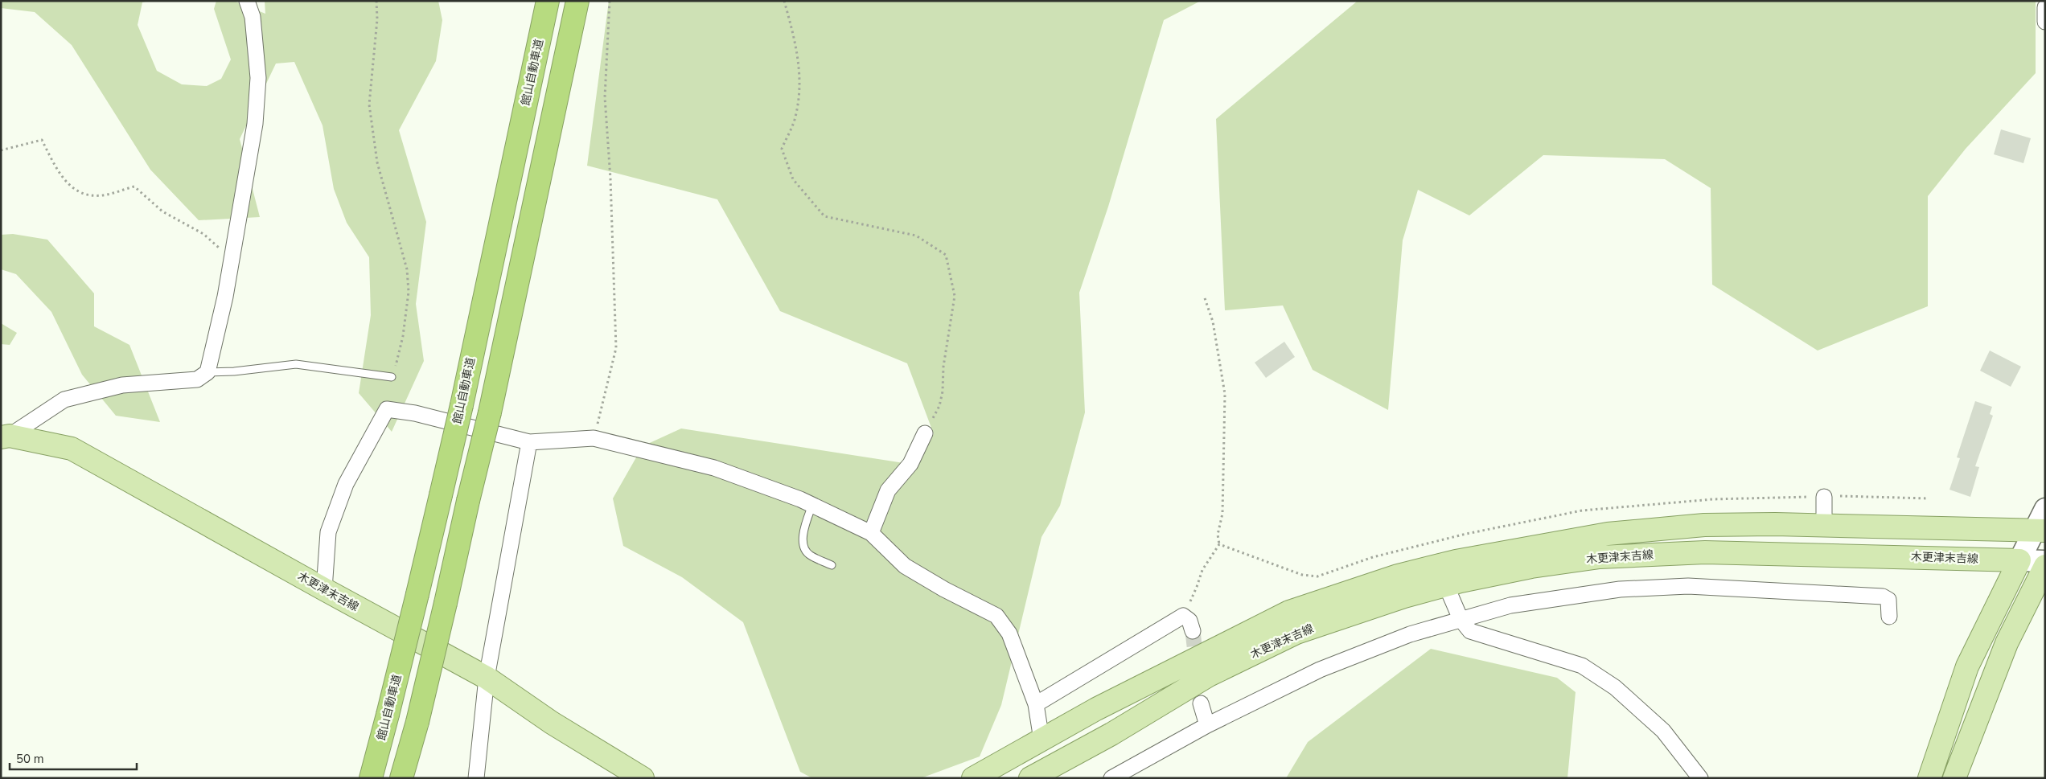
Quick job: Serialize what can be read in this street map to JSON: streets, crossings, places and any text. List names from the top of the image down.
{
  "streets": {
    "highway": ["館山自動車道"],
    "main road": ["木更津末吉線"]
  },
  "scale_bar": "50 m"
}
